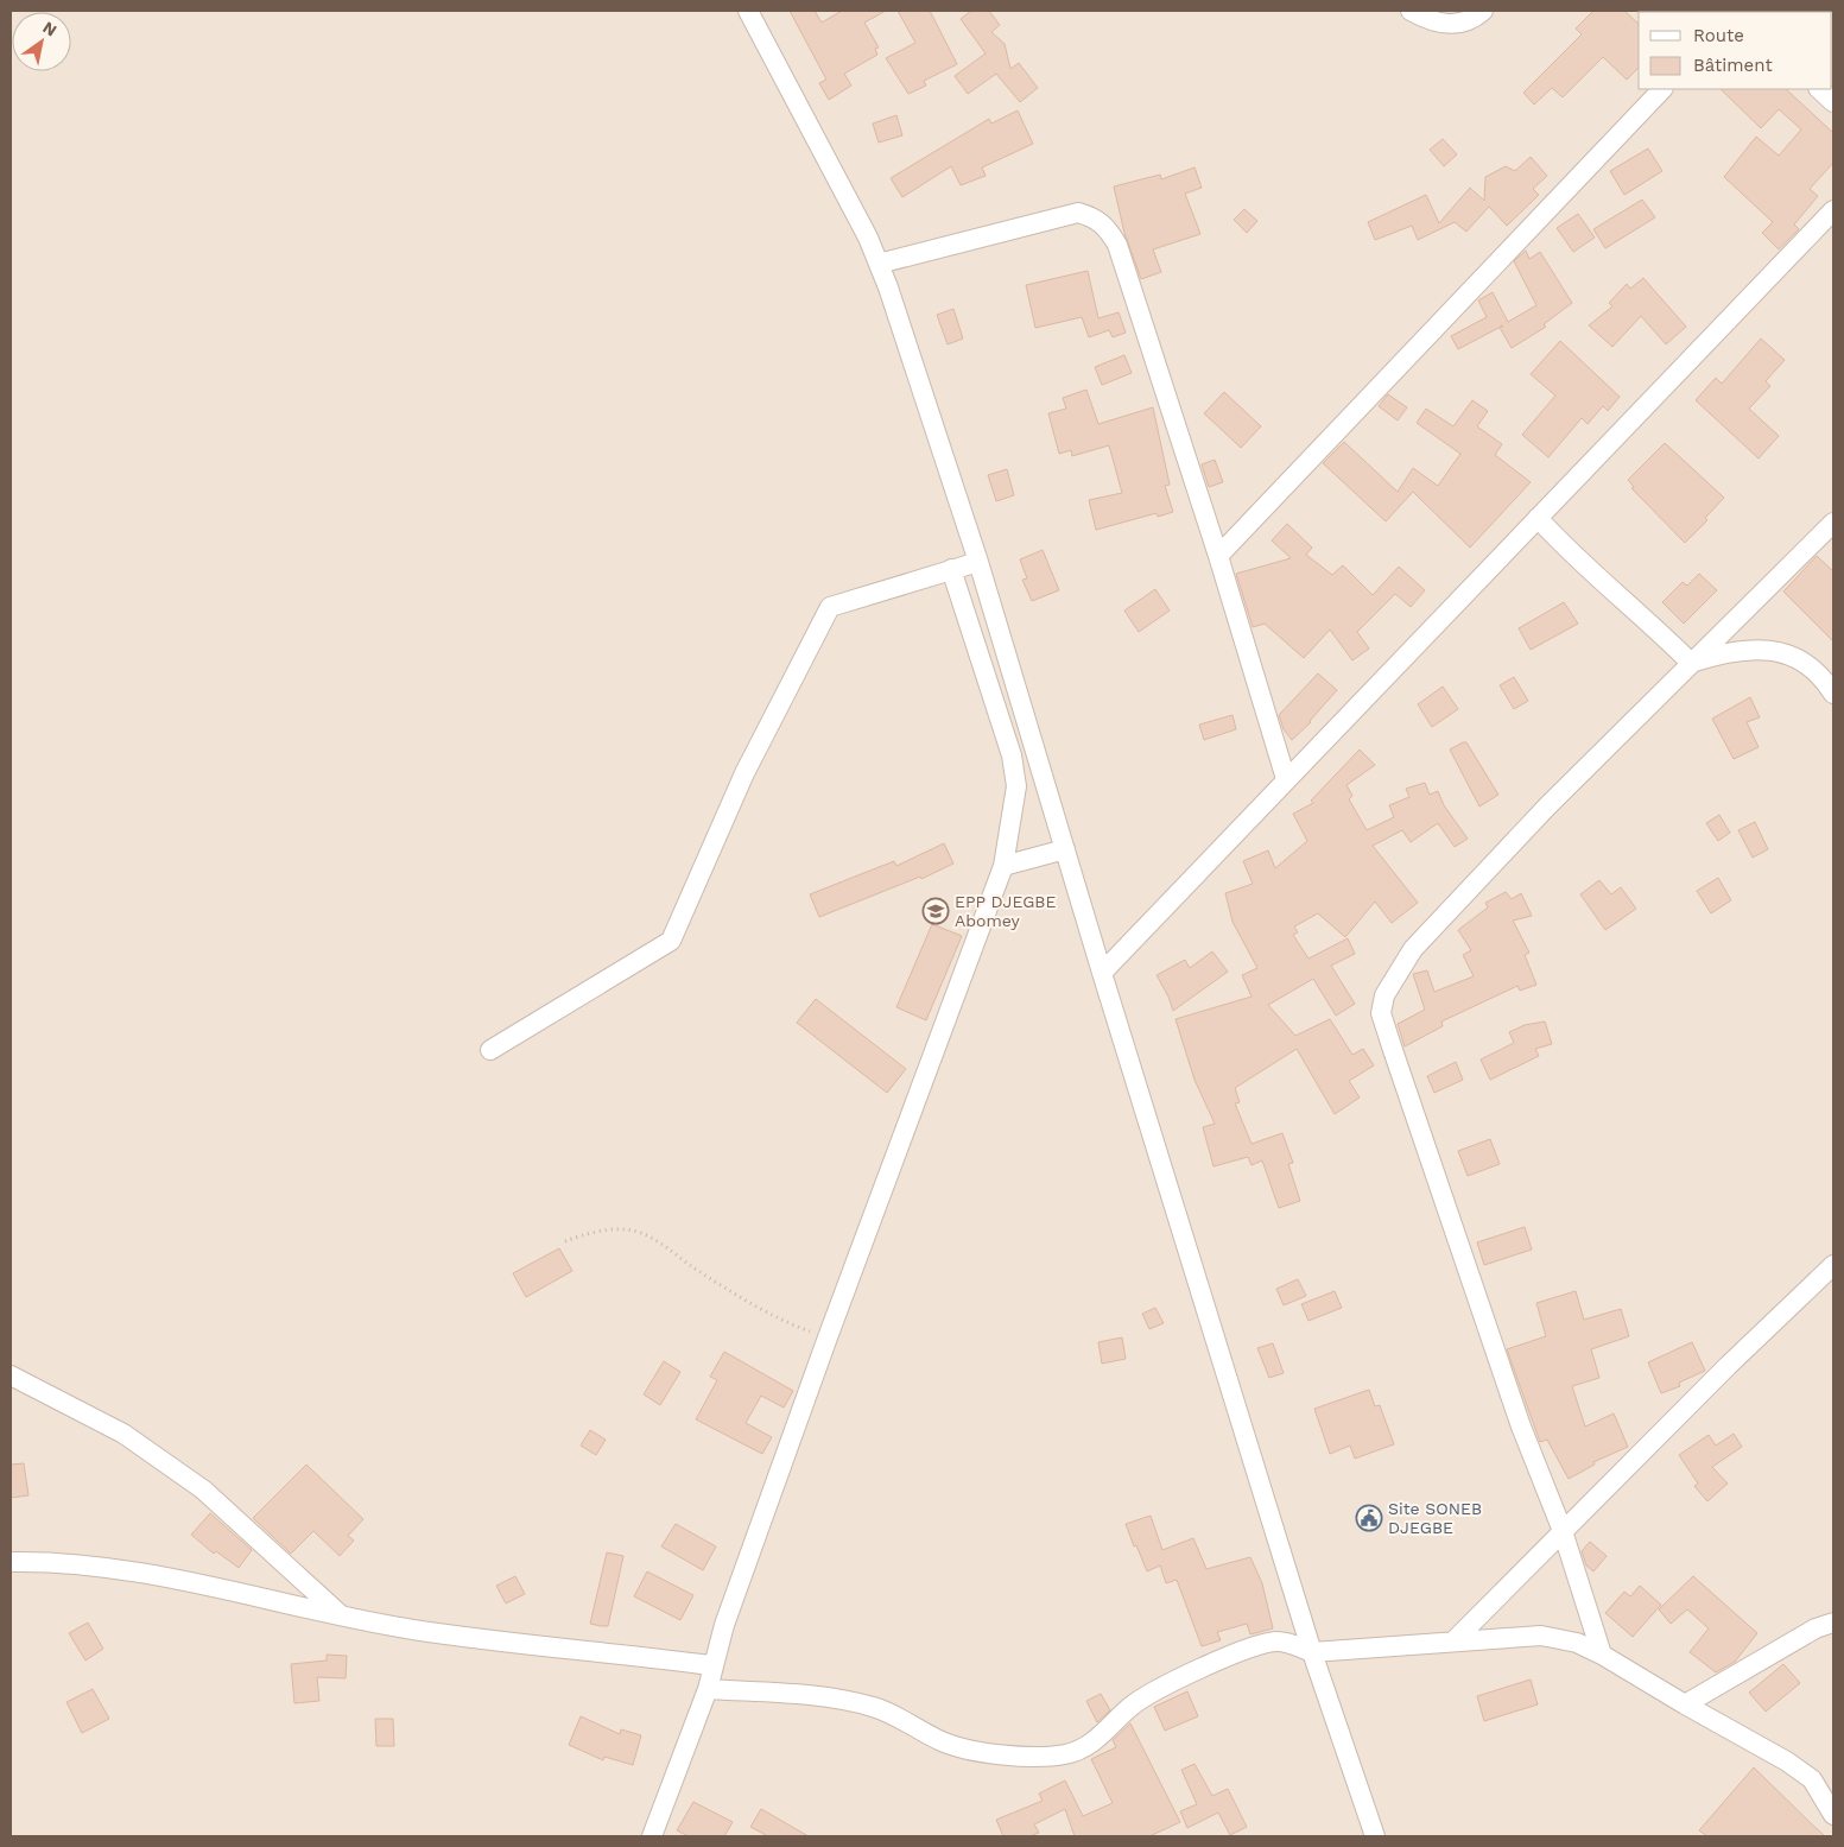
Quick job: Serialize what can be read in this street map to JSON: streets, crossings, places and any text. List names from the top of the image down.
{
  "places": {
    "school or university": ["EPP DJEGBE Abomey"],
    "public building": ["Site SONEB DJEGBE"]
  },
  "legend": ["Route", "Bâtiment"],
  "north": "top right"
}
